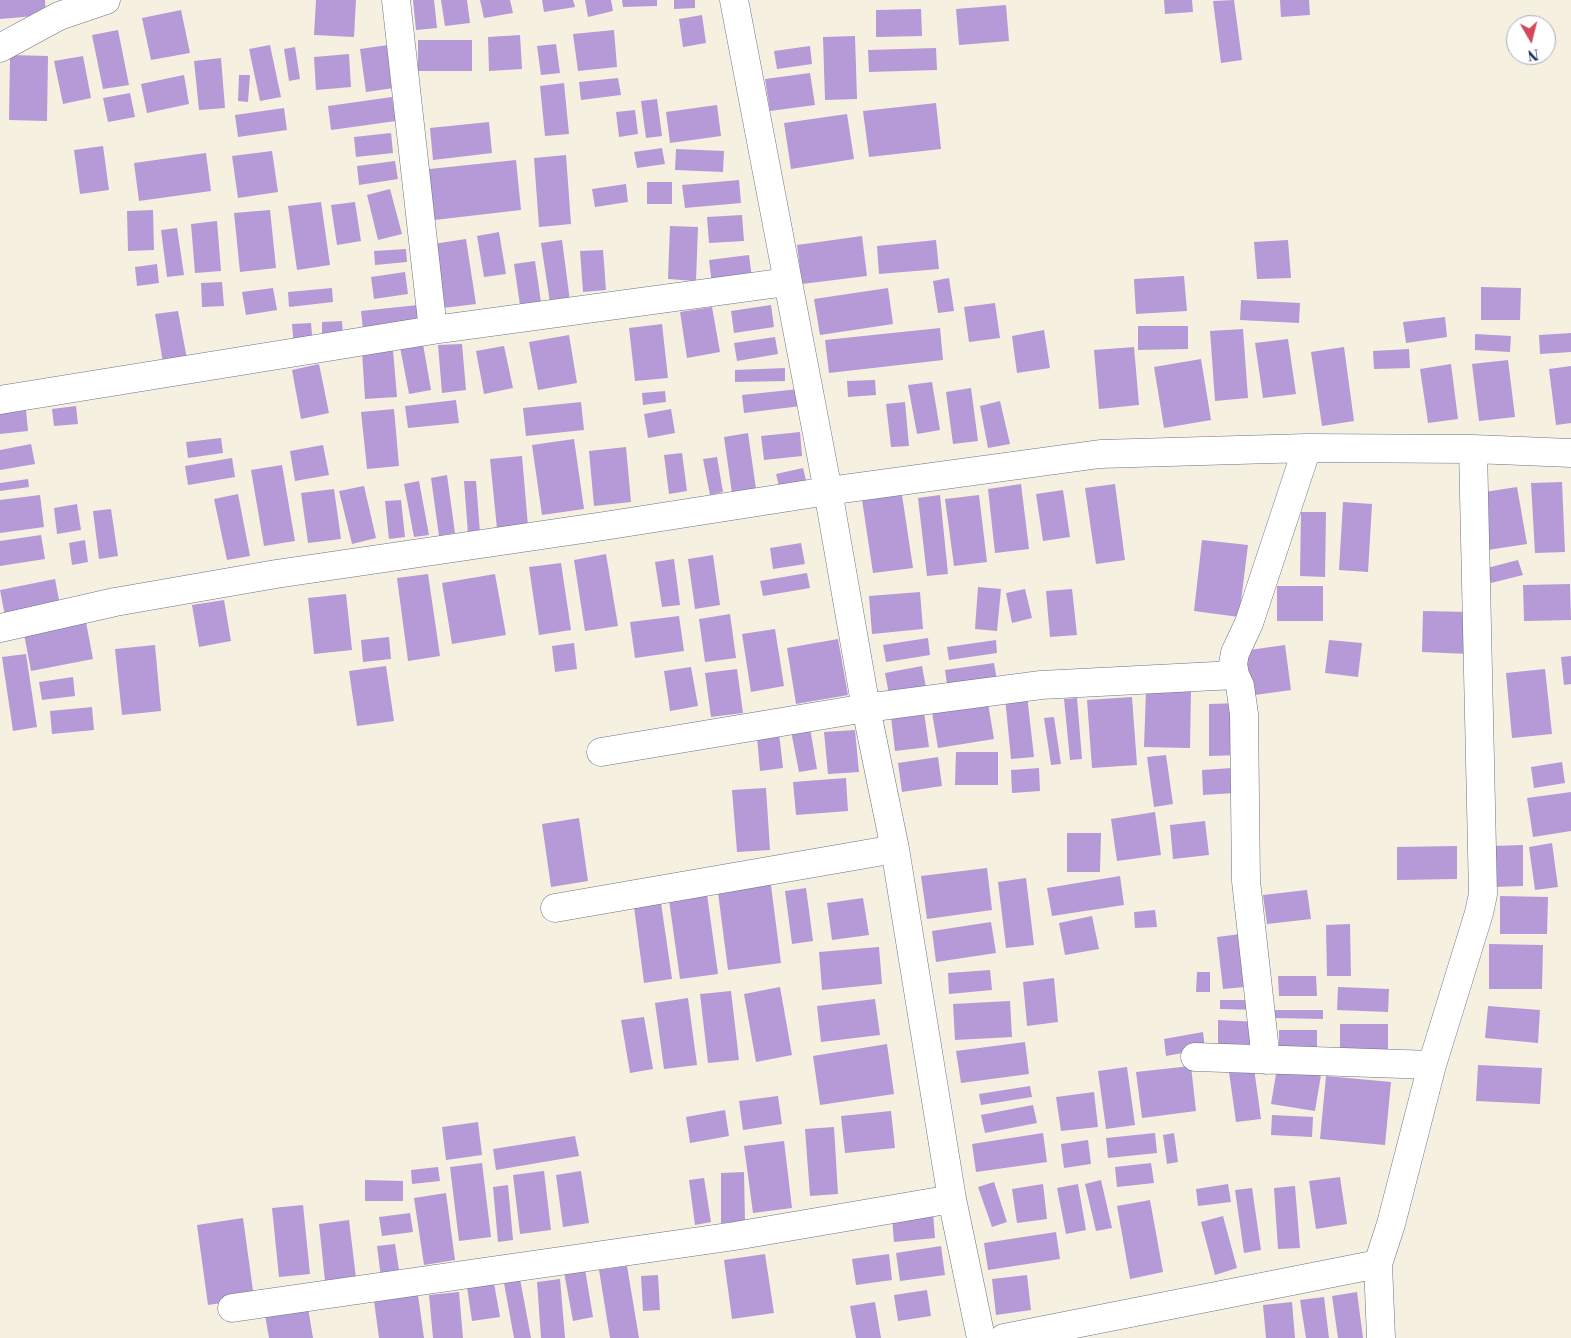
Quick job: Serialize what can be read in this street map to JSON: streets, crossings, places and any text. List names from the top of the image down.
{
  "north": "bottom"
}
